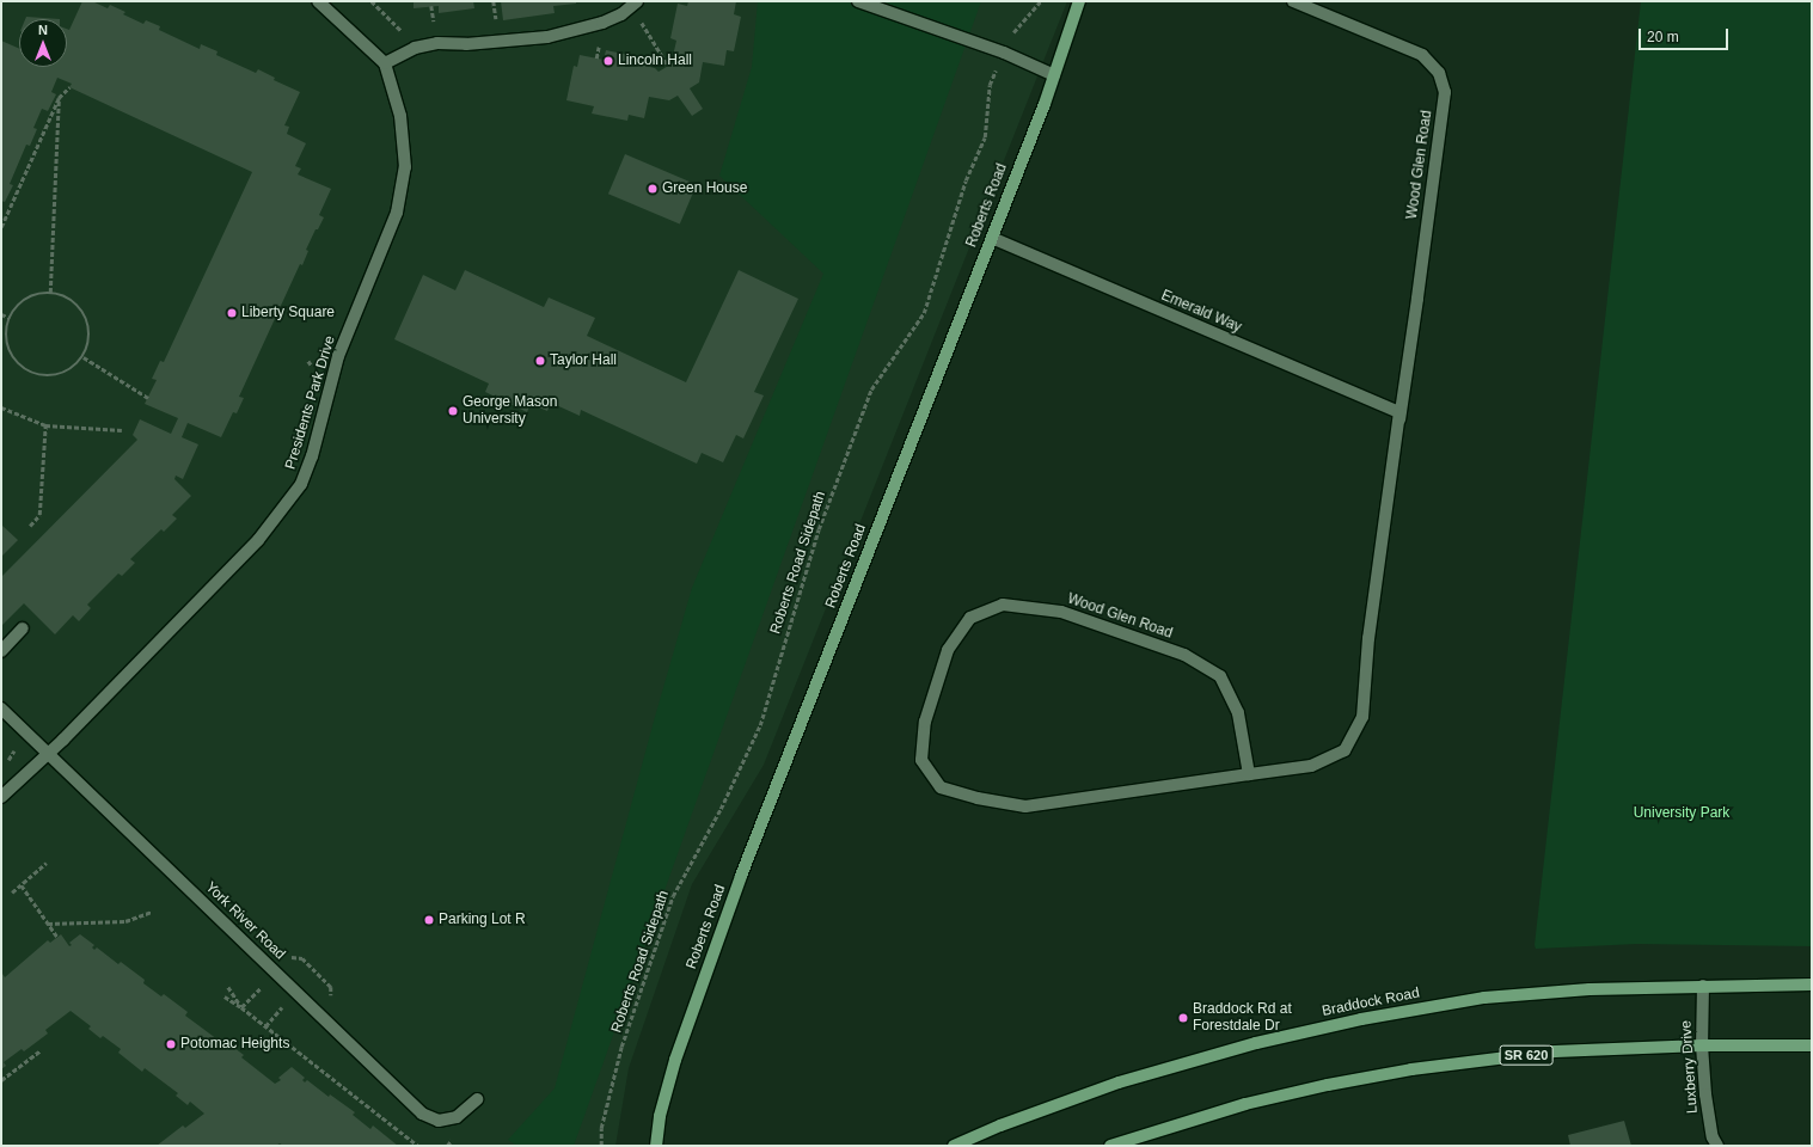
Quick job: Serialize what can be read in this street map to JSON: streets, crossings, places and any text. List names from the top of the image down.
{
  "streets": {
    "main road": ["Roberts Road", "Braddock Road", "SR 620"],
    "street": [
      "Wood Glen Road",
      "Emerald Way",
      "Presidents Park Drive",
      "York River Road",
      "Luxberry Drive"
    ],
    "path": ["Roberts Road Sidepath"]
  },
  "crossings": [
    ["Wood Glen Road", "Emerald Way"],
    ["Roberts Road", "Emerald Way"],
    ["Presidents Park Drive", "York River Road"],
    ["Braddock Road", "Luxberry Drive"],
    ["SR 620", "Luxberry Drive"]
  ],
  "parks": ["University Park"],
  "places": [
    "Lincoln Hall",
    "Green House",
    "Liberty Square",
    "Taylor Hall",
    "George Mason University",
    "Parking Lot R",
    "Braddock Rd at Forestdale Dr",
    "Potomac Heights"
  ],
  "scale_bar": "20 m",
  "north": "top"
}
